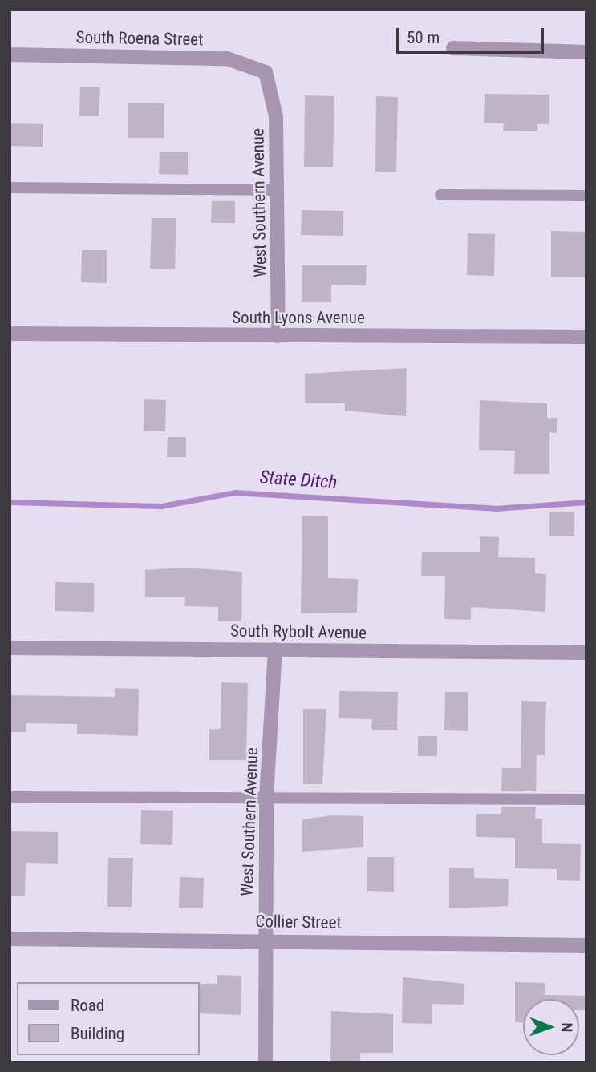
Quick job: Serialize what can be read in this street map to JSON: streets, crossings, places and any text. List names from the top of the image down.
{
  "streets": {
    "street": [
      "South Roena Street",
      "West Southern Avenue",
      "South Lyons Avenue",
      "South Rybolt Avenue",
      "Collier Street"
    ]
  },
  "crossings": [
    ["South Roena Street", "West Southern Avenue"],
    ["West Southern Avenue", "South Lyons Avenue"],
    ["West Southern Avenue", "South Rybolt Avenue"],
    ["West Southern Avenue", "Collier Street"]
  ],
  "water": ["State Ditch"],
  "legend": ["Road", "Building"],
  "scale_bar": "50 m",
  "north": "right"
}
